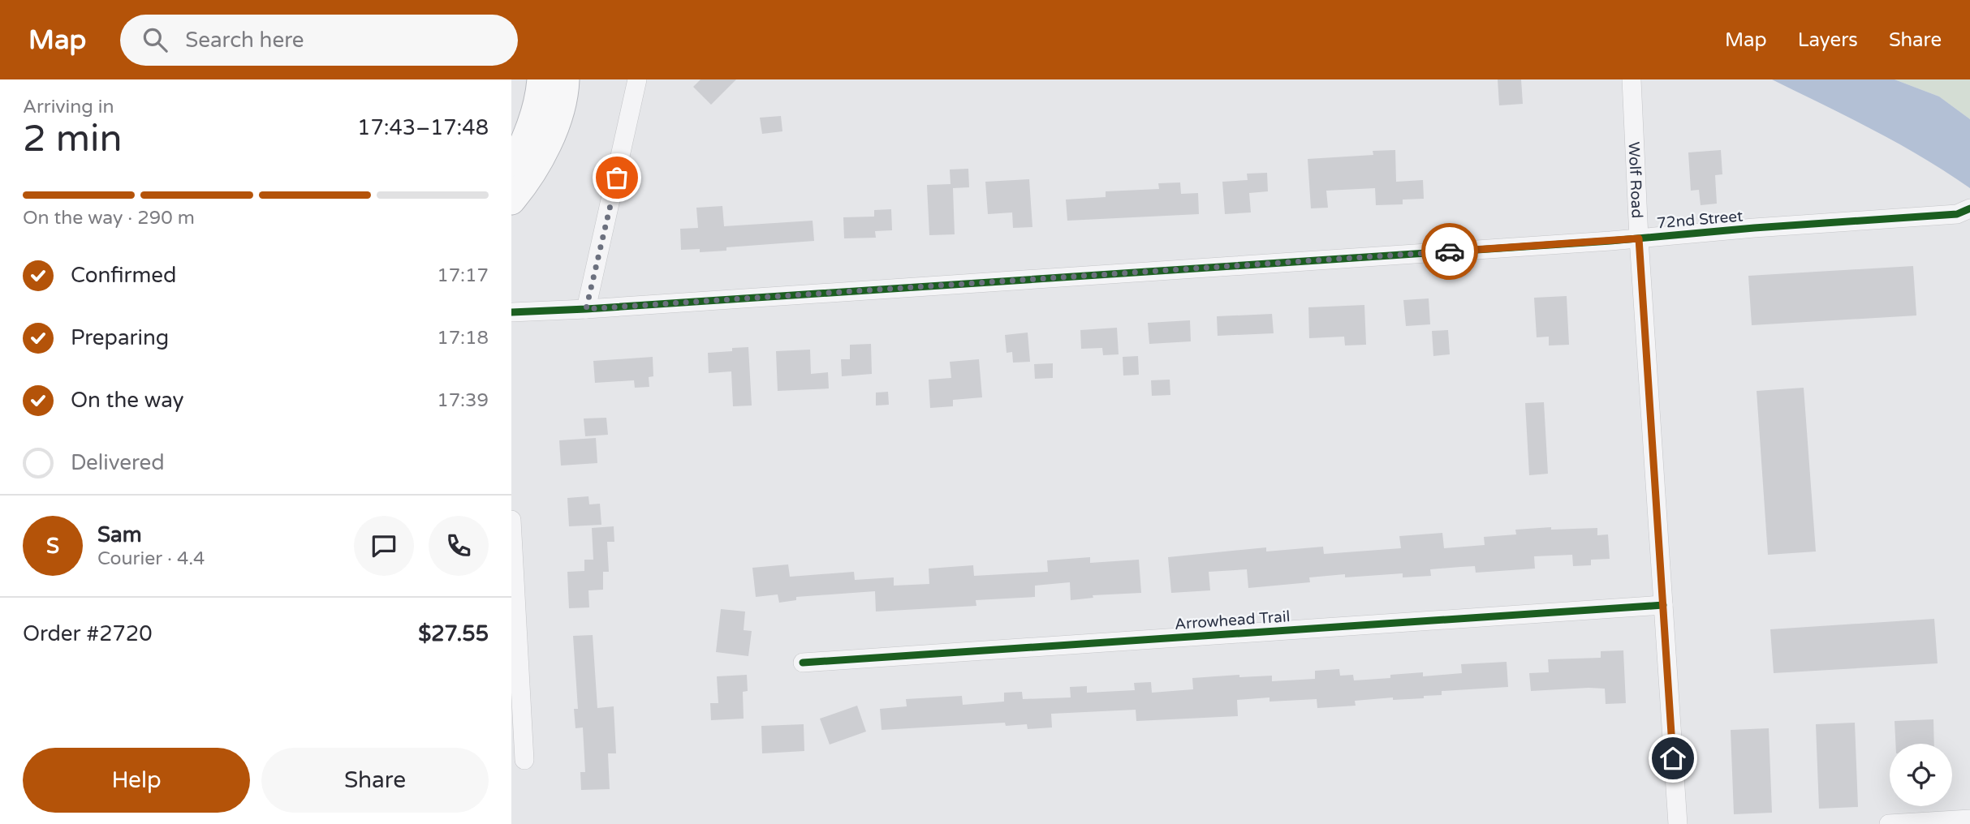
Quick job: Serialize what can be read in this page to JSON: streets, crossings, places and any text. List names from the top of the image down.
{
  "streets": {
    "street": ["Wolf Road", "72nd Street", "Arrowhead Trail"]
  },
  "crossings": [
    ["Wolf Road", "72nd Street"],
    ["Wolf Road", "Arrowhead Trail"]
  ],
  "page": {
    "header": "Map",
    "search": "Search here",
    "nav": ["Map", "Layers", "Share"],
    "heading": ["2 min", "Arriving in", "17:43–17:48"],
    "panel": [
      "Sam",
      "Courier · 4.4",
      "Order #2720",
      "$27.55"
    ],
    "bar": "On the way · 290 m",
    "list": [
      ["Confirmed", "17:17"],
      ["Preparing", "17:18"],
      ["On the way", "17:39"],
      "Delivered"
    ],
    "round": "S",
    "buttons": ["Help", "Share"]
  }
}
